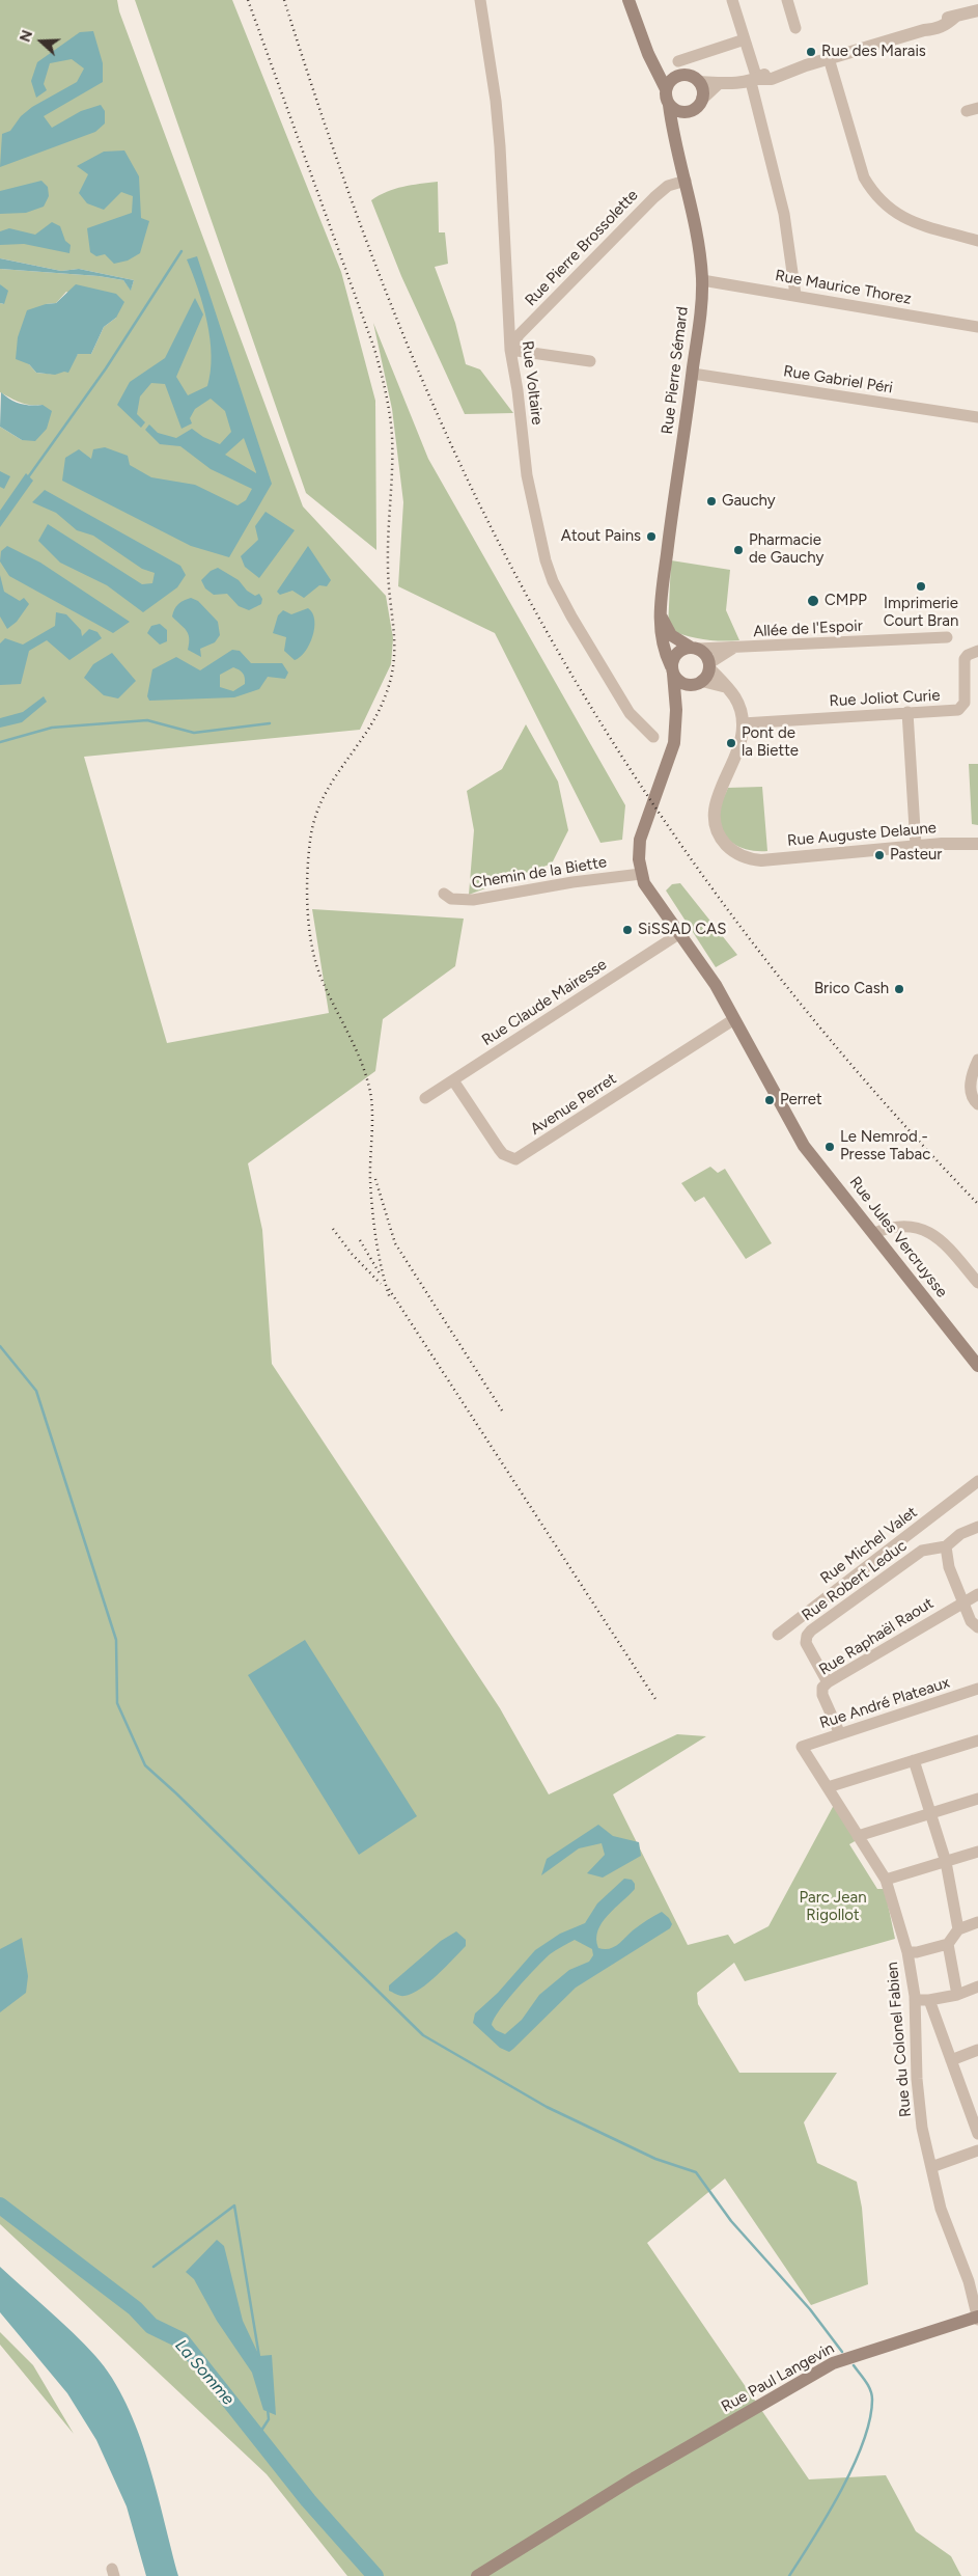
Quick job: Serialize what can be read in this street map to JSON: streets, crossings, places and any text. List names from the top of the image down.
{
  "streets": {
    "main road": ["Rue Pierre Sémard", "Rue Jules Vercruysse", "Rue Paul Langevin"],
    "street": [
      "Rue Pierre Brossolette",
      "Rue Maurice Thorez",
      "Rue Gabriel Péri",
      "Rue Voltaire",
      "Allée de l'Espoir",
      "Rue Joliot Curie",
      "Rue Auguste Delaune",
      "Chemin de la Biette",
      "Rue Claude Mairesse",
      "Avenue Perret",
      "Rue Michel Valet",
      "Rue Robert Leduc",
      "Rue Raphaël Raout",
      "Rue André Plateaux",
      "Rue du Colonel Fabien"
    ]
  },
  "crossings": [
    ["Rue Pierre Brossolette", "Rue Pierre Sémard"],
    ["Rue Pierre Brossolette", "Rue Voltaire"],
    ["Rue Maurice Thorez", "Rue Pierre Sémard"],
    ["Rue Pierre Sémard", "Rue Gabriel Péri"],
    ["Rue Pierre Sémard", "Allée de l'Espoir"],
    ["Rue Pierre Sémard", "Rue Jules Vercruysse"],
    ["Rue Joliot Curie", "Rue Auguste Delaune"],
    ["Chemin de la Biette", "Rue Jules Vercruysse"],
    ["Rue Claude Mairesse", "Avenue Perret"],
    ["Rue Claude Mairesse", "Rue Jules Vercruysse"],
    ["Avenue Perret", "Rue Jules Vercruysse"],
    ["Rue Robert Leduc", "Rue Raphaël Raout"],
    ["Rue Raphaël Raout", "Rue André Plateaux"],
    ["Rue André Plateaux", "Rue du Colonel Fabien"],
    ["Rue du Colonel Fabien", "Rue Paul Langevin"]
  ],
  "water": ["La Somme"],
  "parks": ["Parc Jean Rigollot"],
  "places": [
    "Rue des Marais",
    "Gauchy",
    "Atout Pains",
    "Pharmacie de Gauchy",
    "Imprimerie Court Bran",
    "CMPP",
    "Pont de la Biette",
    "Pasteur",
    "SiSSAD CAS",
    "Brico Cash",
    "Perret",
    "Le Nemrod - Presse Tabac"
  ],
  "north": "left"
}
